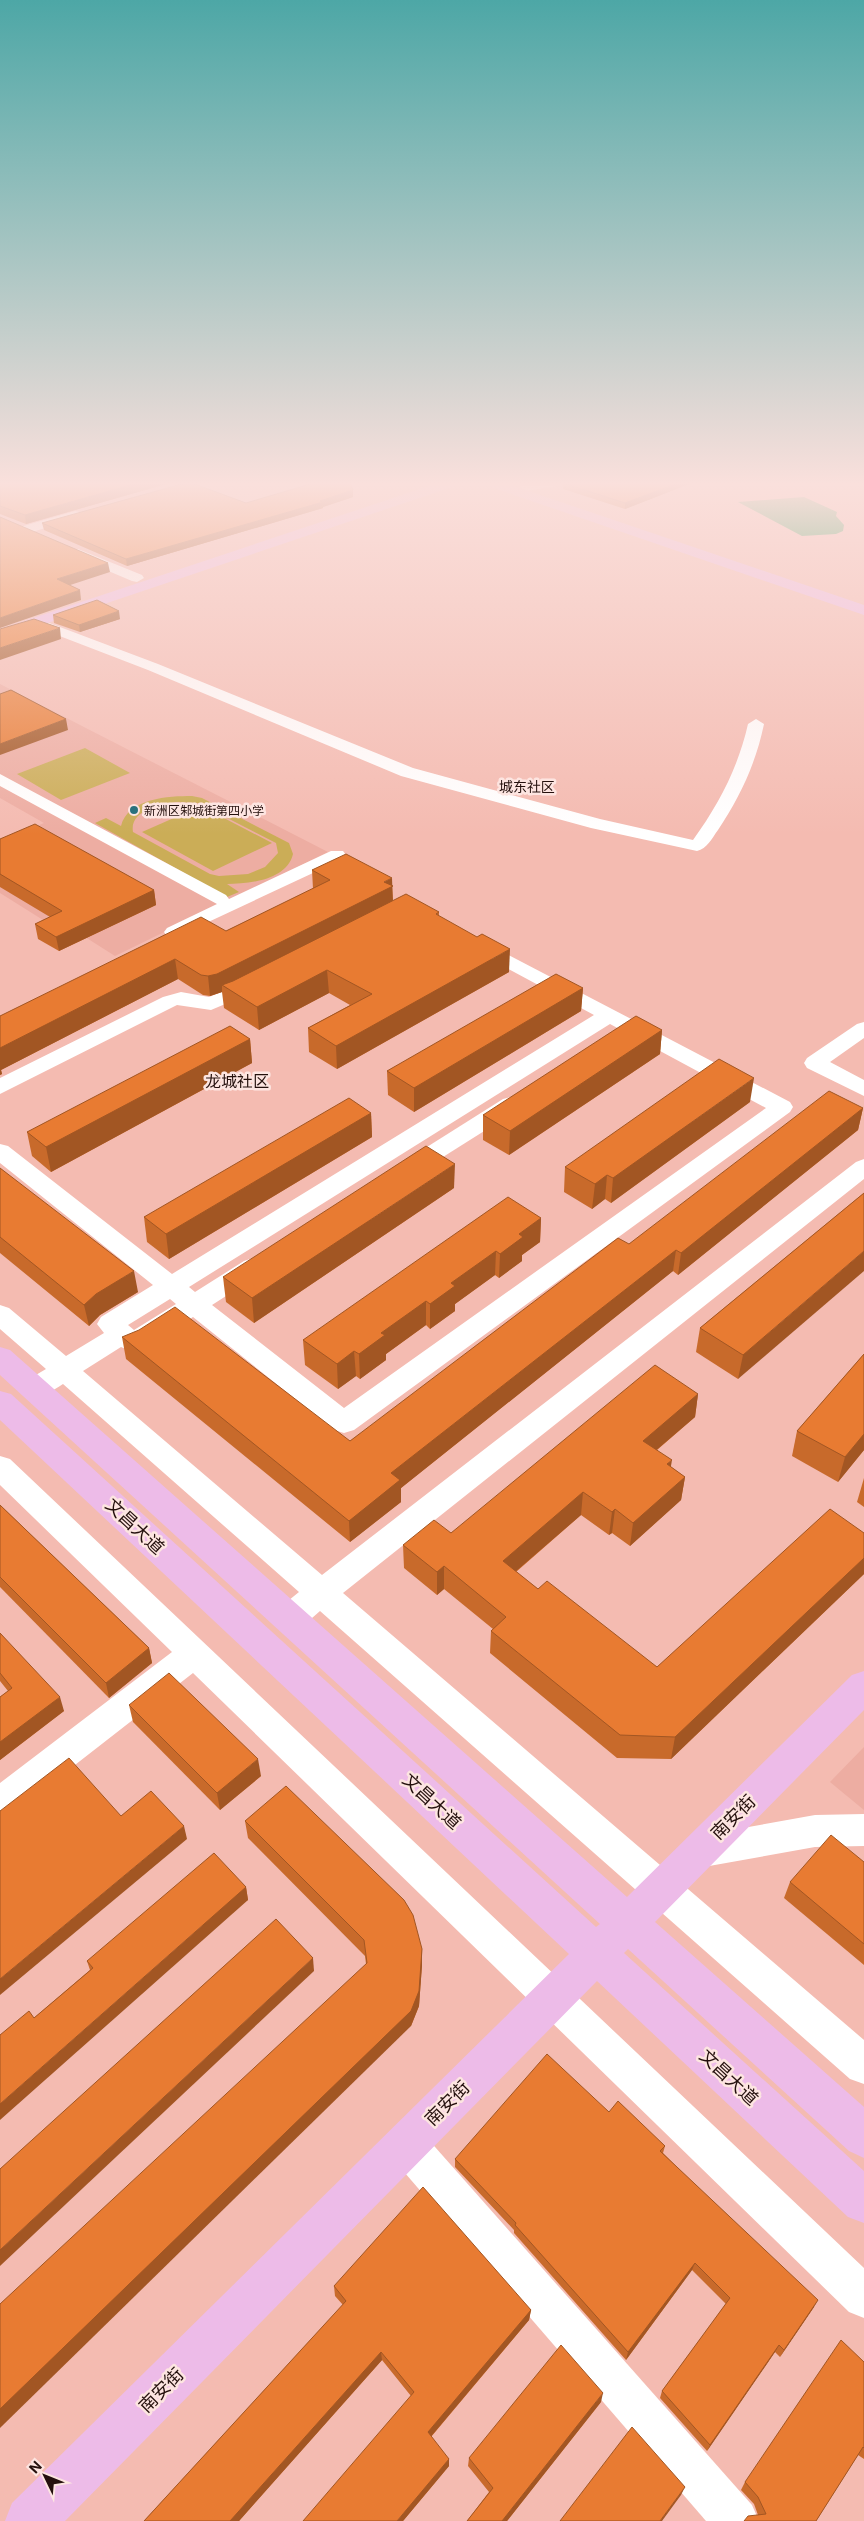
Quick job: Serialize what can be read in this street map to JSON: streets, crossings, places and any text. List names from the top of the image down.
{
  "streets": {
    "main road": ["文昌大道", "南安街"]
  },
  "crossings": [
    ["文昌大道", "南安街"]
  ],
  "districts": ["城东社区", "龙城社区"],
  "places": ["新洲区邾城街第四小学"],
  "north": "top left"
}
